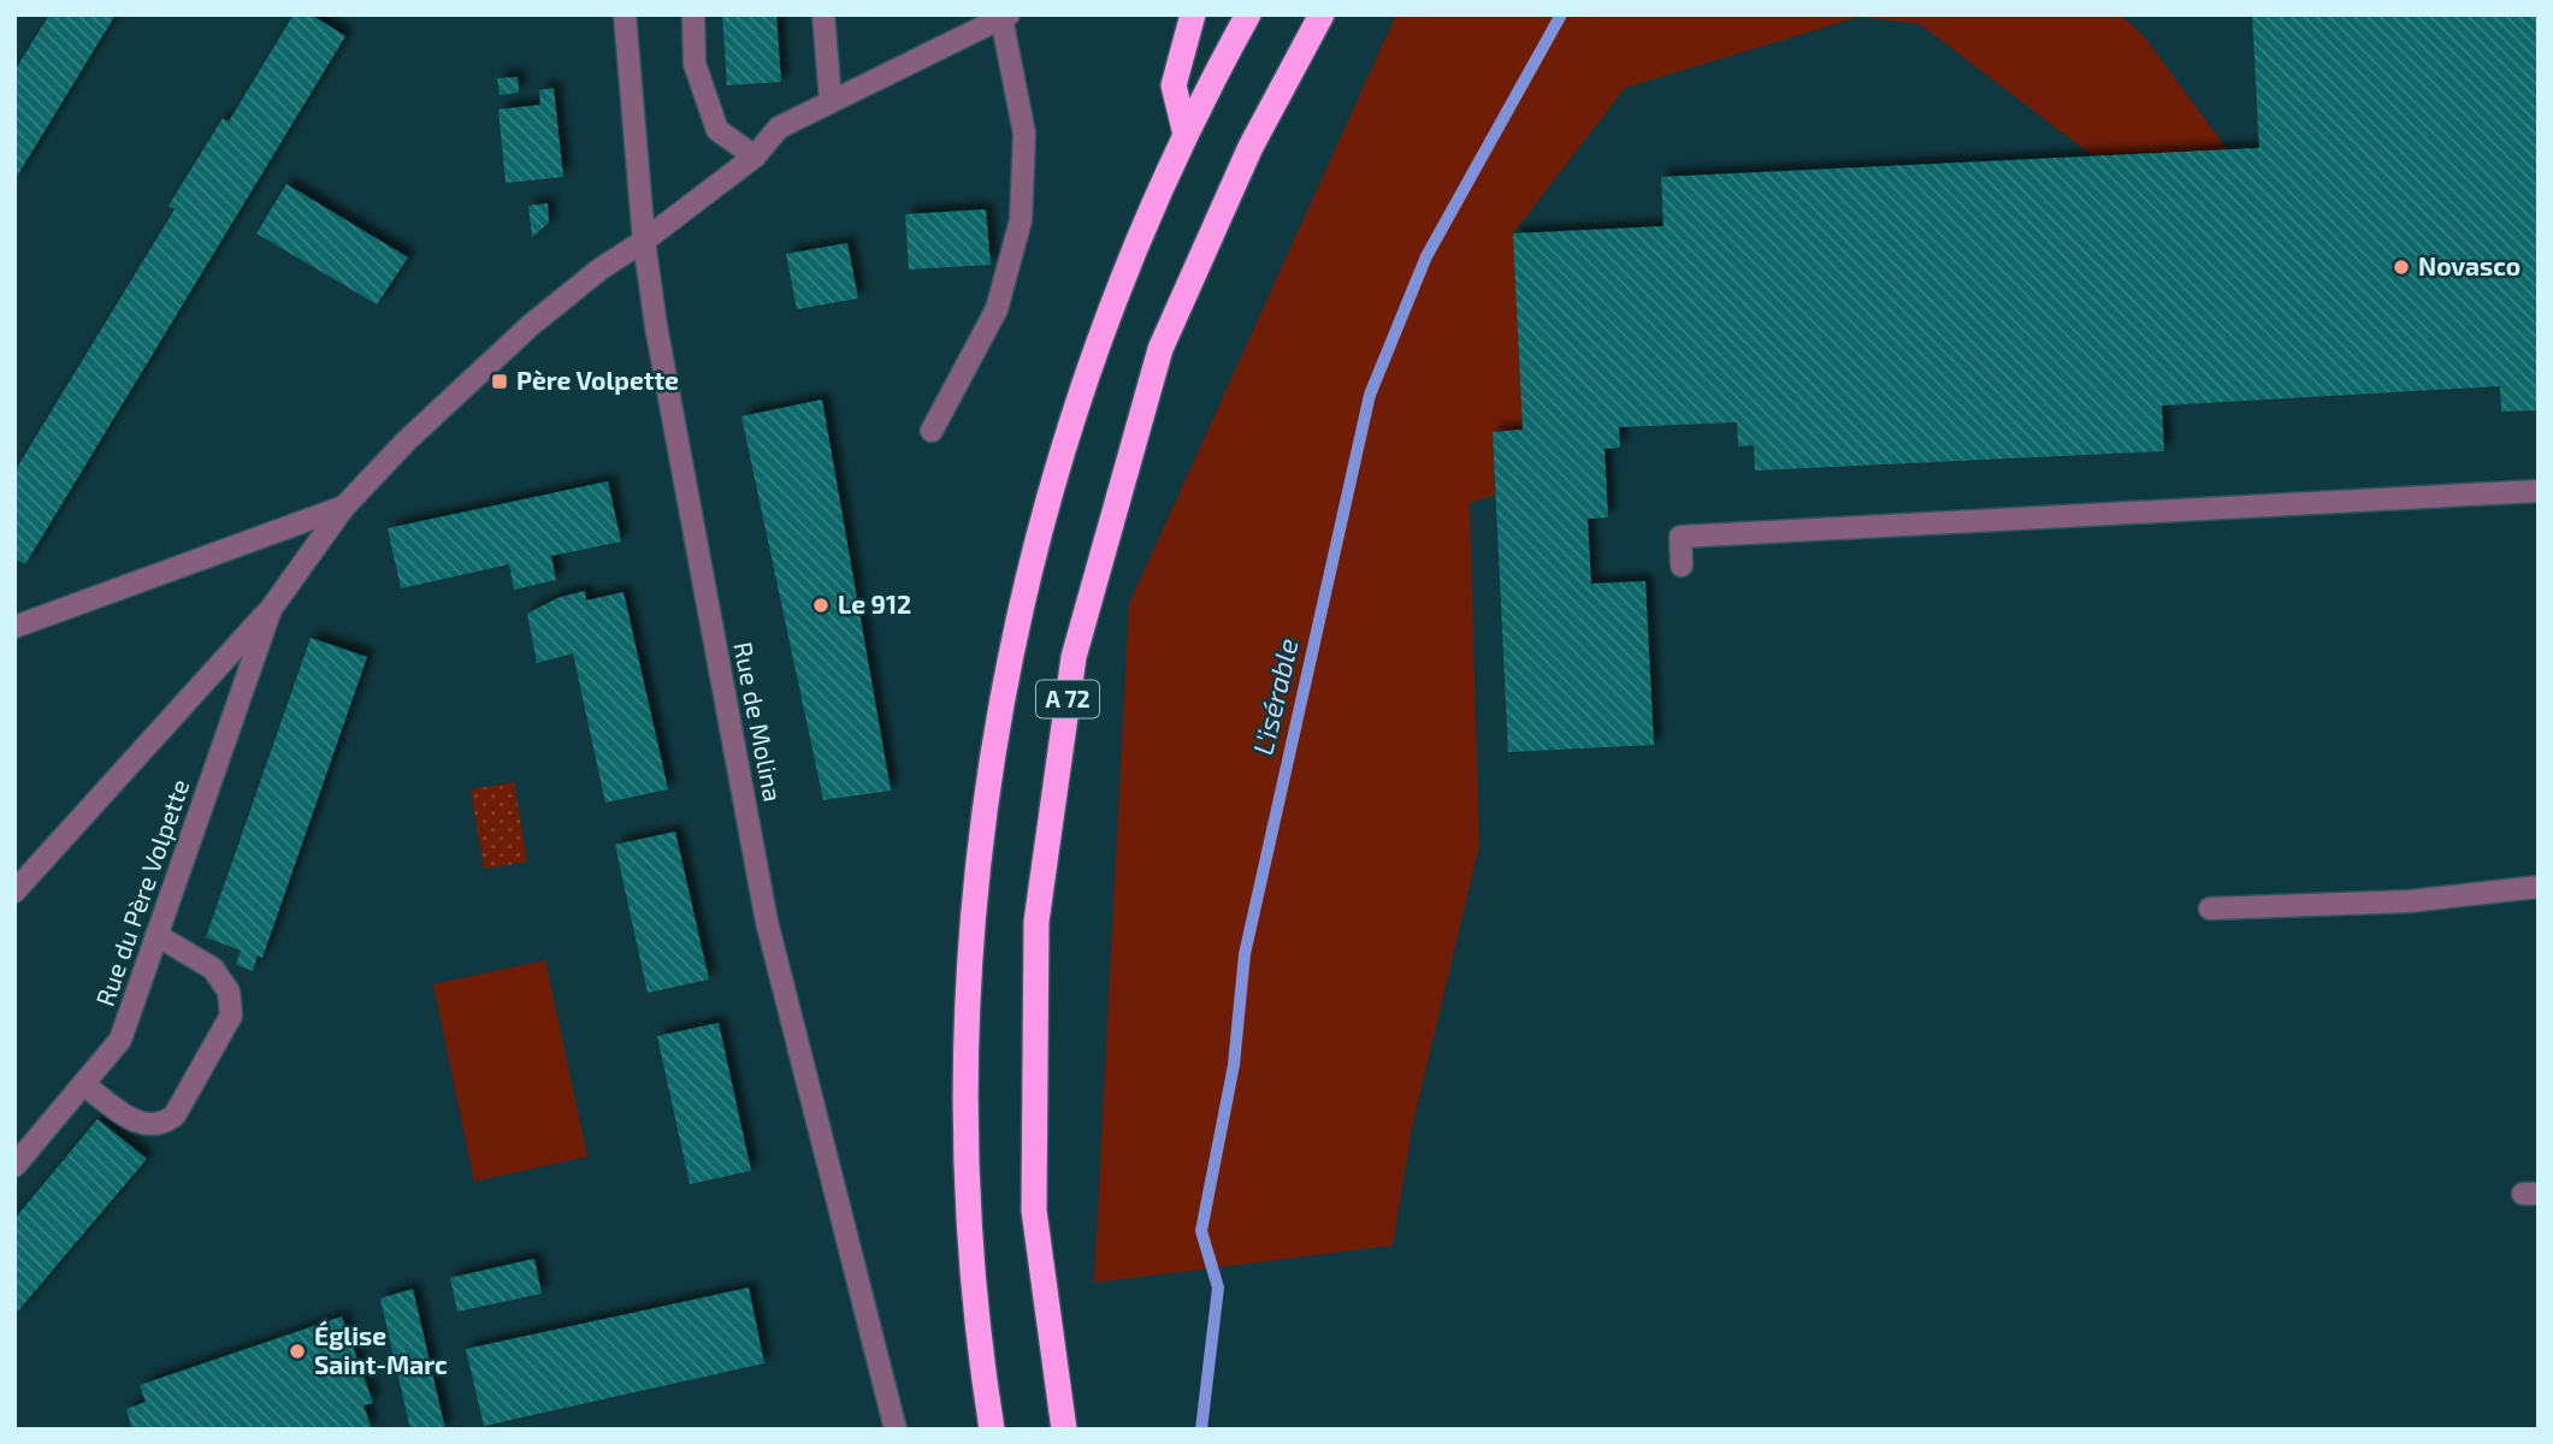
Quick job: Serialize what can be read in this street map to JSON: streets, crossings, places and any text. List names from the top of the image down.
{
  "streets": {
    "highway": ["A 72"],
    "street": ["Rue de Molina", "Rue du Père Volpette"]
  },
  "crossings": [
    ["Rue de Molina", "Rue du Père Volpette"]
  ],
  "water": ["L'isérable"],
  "places": {
    "other": ["Novasco", "Le 912", "Église Saint-Marc"],
    "transit": ["Père Volpette"]
  }
}
